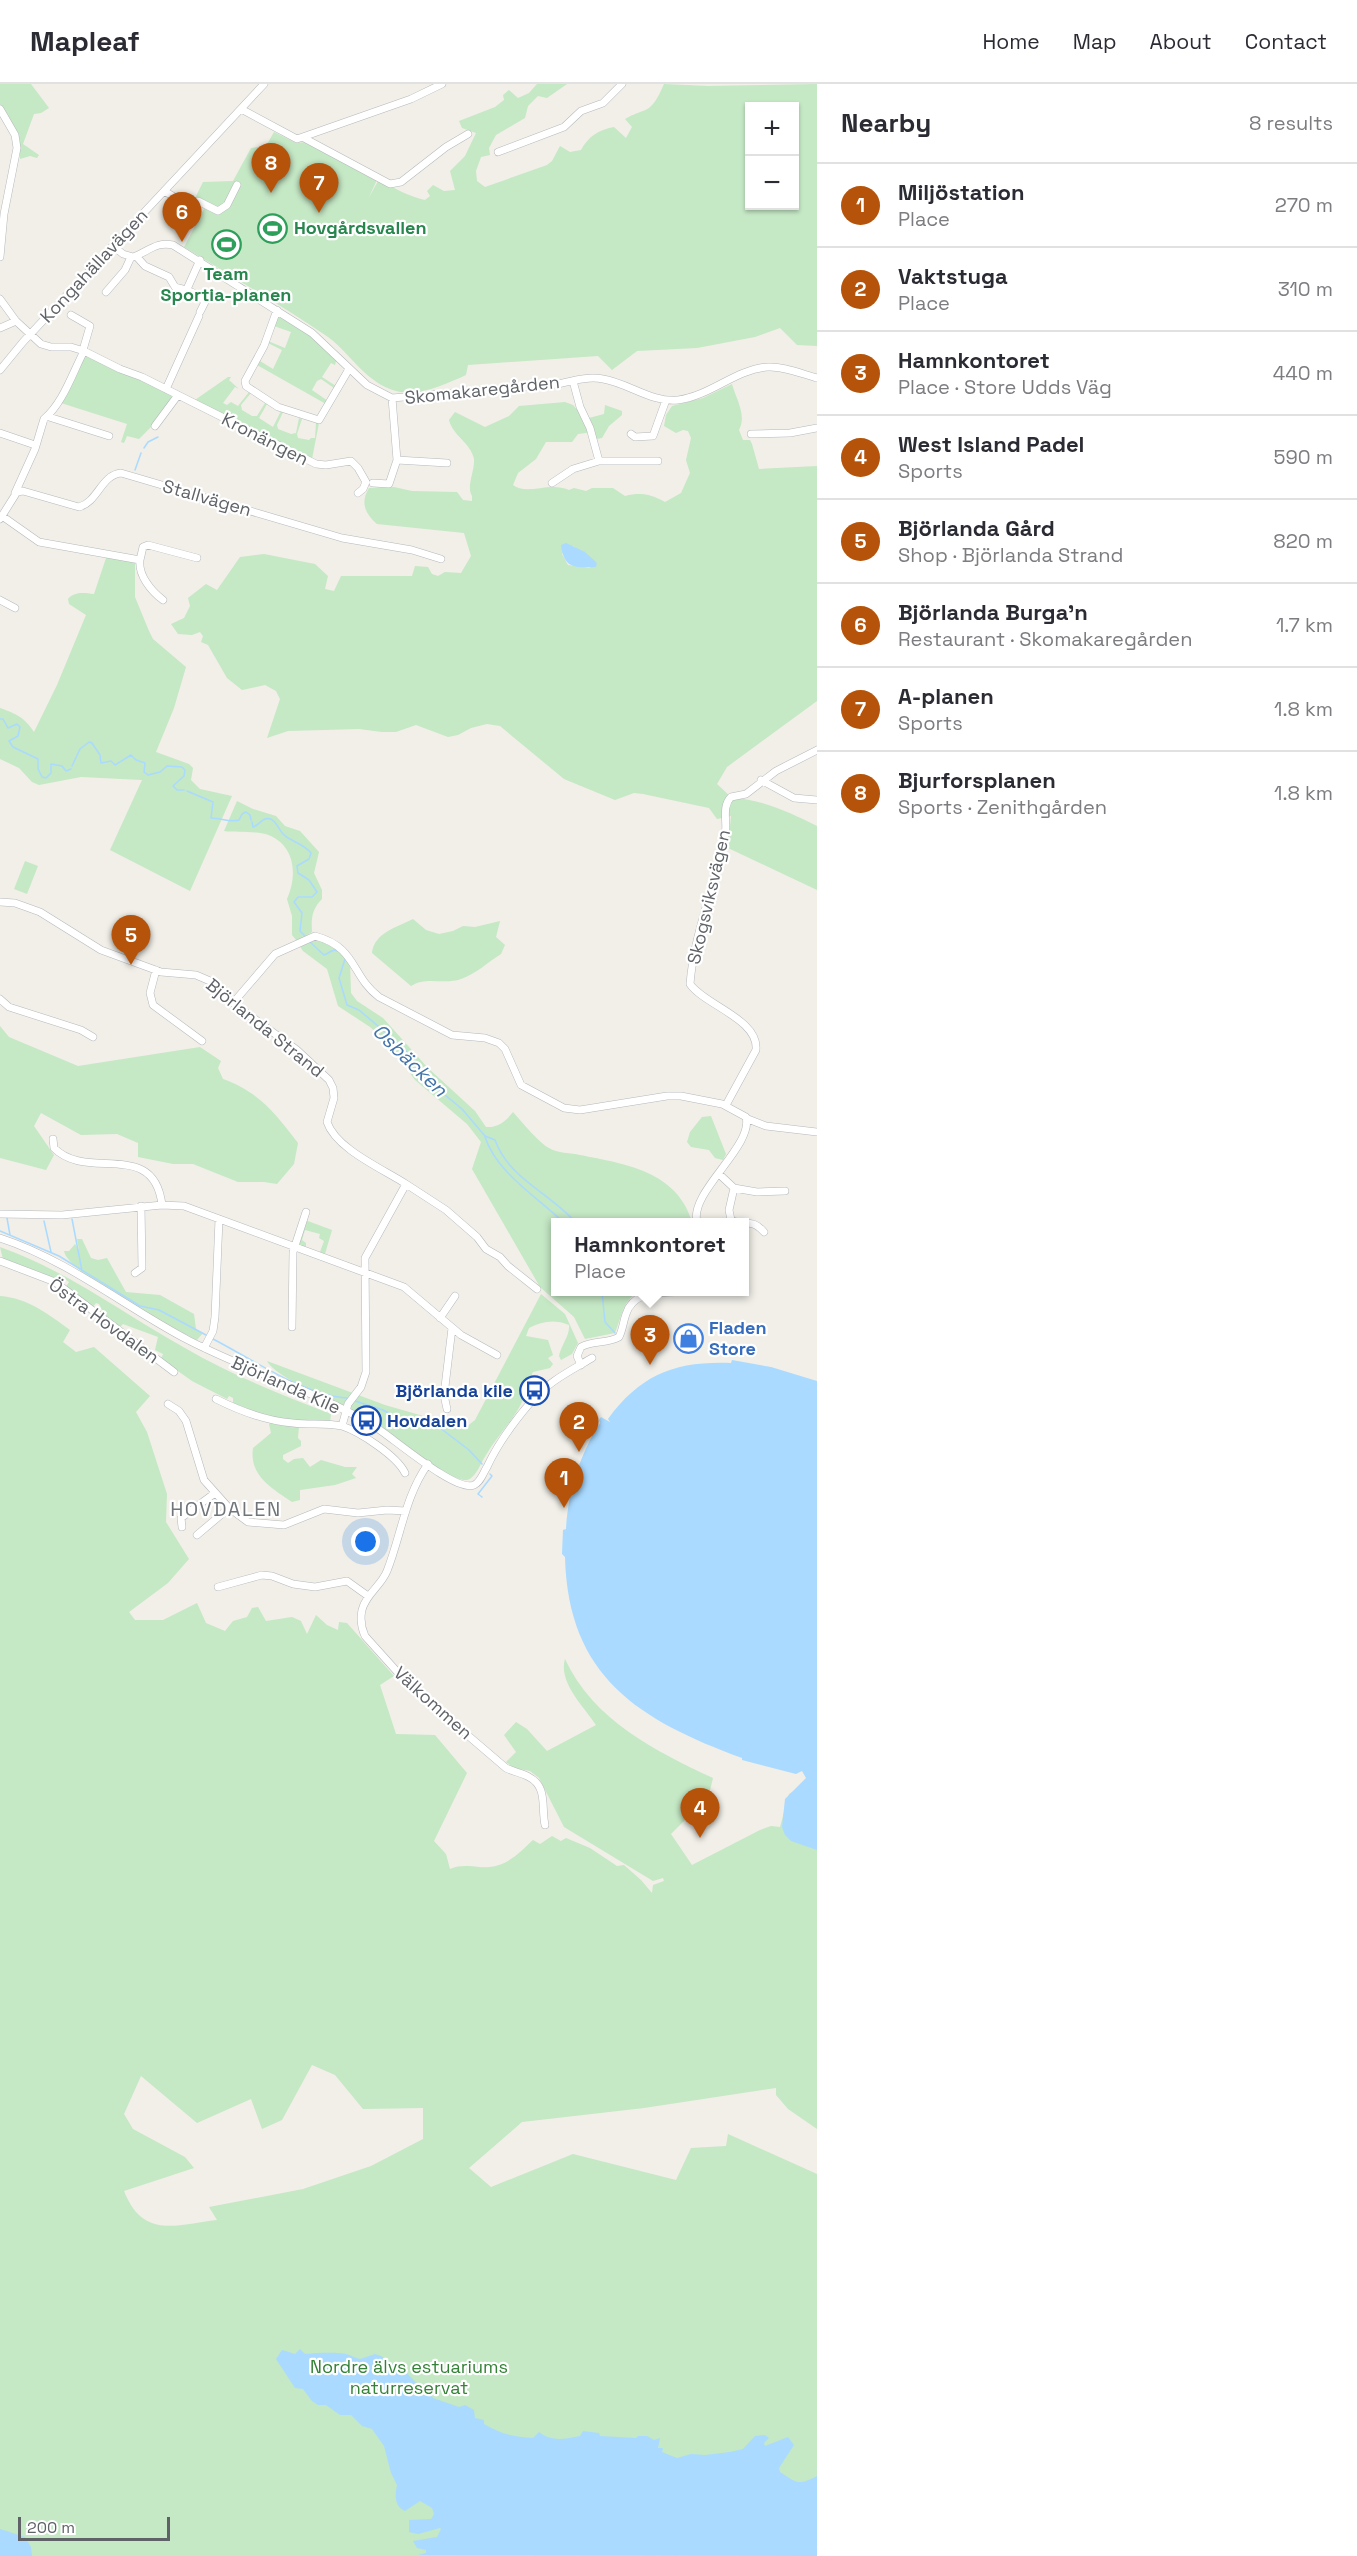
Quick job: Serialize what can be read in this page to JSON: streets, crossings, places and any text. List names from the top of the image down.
{
  "streets": {
    "street": [
      "Kongahällavägen",
      "Skomakaregården",
      "Kronängen",
      "Stallvägen",
      "Skogsviksvägen",
      "Björlanda Strand",
      "Östra Hovdalen",
      "Björlanda Kile",
      "Välkommen"
    ]
  },
  "crossings": [
    ["Kongahällavägen", "Kronängen"],
    ["Björlanda Kile", "Välkommen"]
  ],
  "districts": ["HOVDALEN"],
  "water": ["Osbäcken"],
  "parks": ["Nordre älvs estuariums naturreservat"],
  "places": {
    "sports": ["Hovgårdsvallen", "Team Sportia-planen"],
    "shop": ["Fladen Store"],
    "bus stop": ["Björlanda kile", "Hovdalen"]
  },
  "scale_bar": "200 m",
  "page": {
    "header": "Mapleaf",
    "nav": [
      "Home",
      "Map",
      "About",
      "Contact"
    ],
    "heading": ["Nearby", "8 results"],
    "map_buttons": ["+", "−"],
    "pins": [
      "8",
      "7",
      "6",
      "5",
      "3",
      "2",
      "1",
      "4"
    ],
    "list": [
      {
        "mark": "1",
        "name": "Miljöstation",
        "note": "Place",
        "value": "270 m"
      },
      {
        "mark": "2",
        "name": "Vaktstuga",
        "note": "Place",
        "value": "310 m"
      },
      {
        "mark": "3",
        "name": "Hamnkontoret",
        "note": "Place · Store Udds Väg",
        "value": "440 m"
      },
      {
        "mark": "4",
        "name": "West Island Padel",
        "note": "Sports",
        "value": "590 m"
      },
      {
        "mark": "5",
        "name": "Björlanda Gård",
        "note": "Shop · Björlanda Strand",
        "value": "820 m"
      },
      {
        "mark": "6",
        "name": "Björlanda Burga'n",
        "note": "Restaurant · Skomakaregården",
        "value": "1.7 km"
      },
      {
        "mark": "7",
        "name": "A-planen",
        "note": "Sports",
        "value": "1.8 km"
      },
      {
        "mark": "8",
        "name": "Bjurforsplanen",
        "note": "Sports · Zenithgården",
        "value": "1.8 km"
      }
    ],
    "popup": ["Hamnkontoret", "Place"],
    "scale": "200 m"
  }
}
